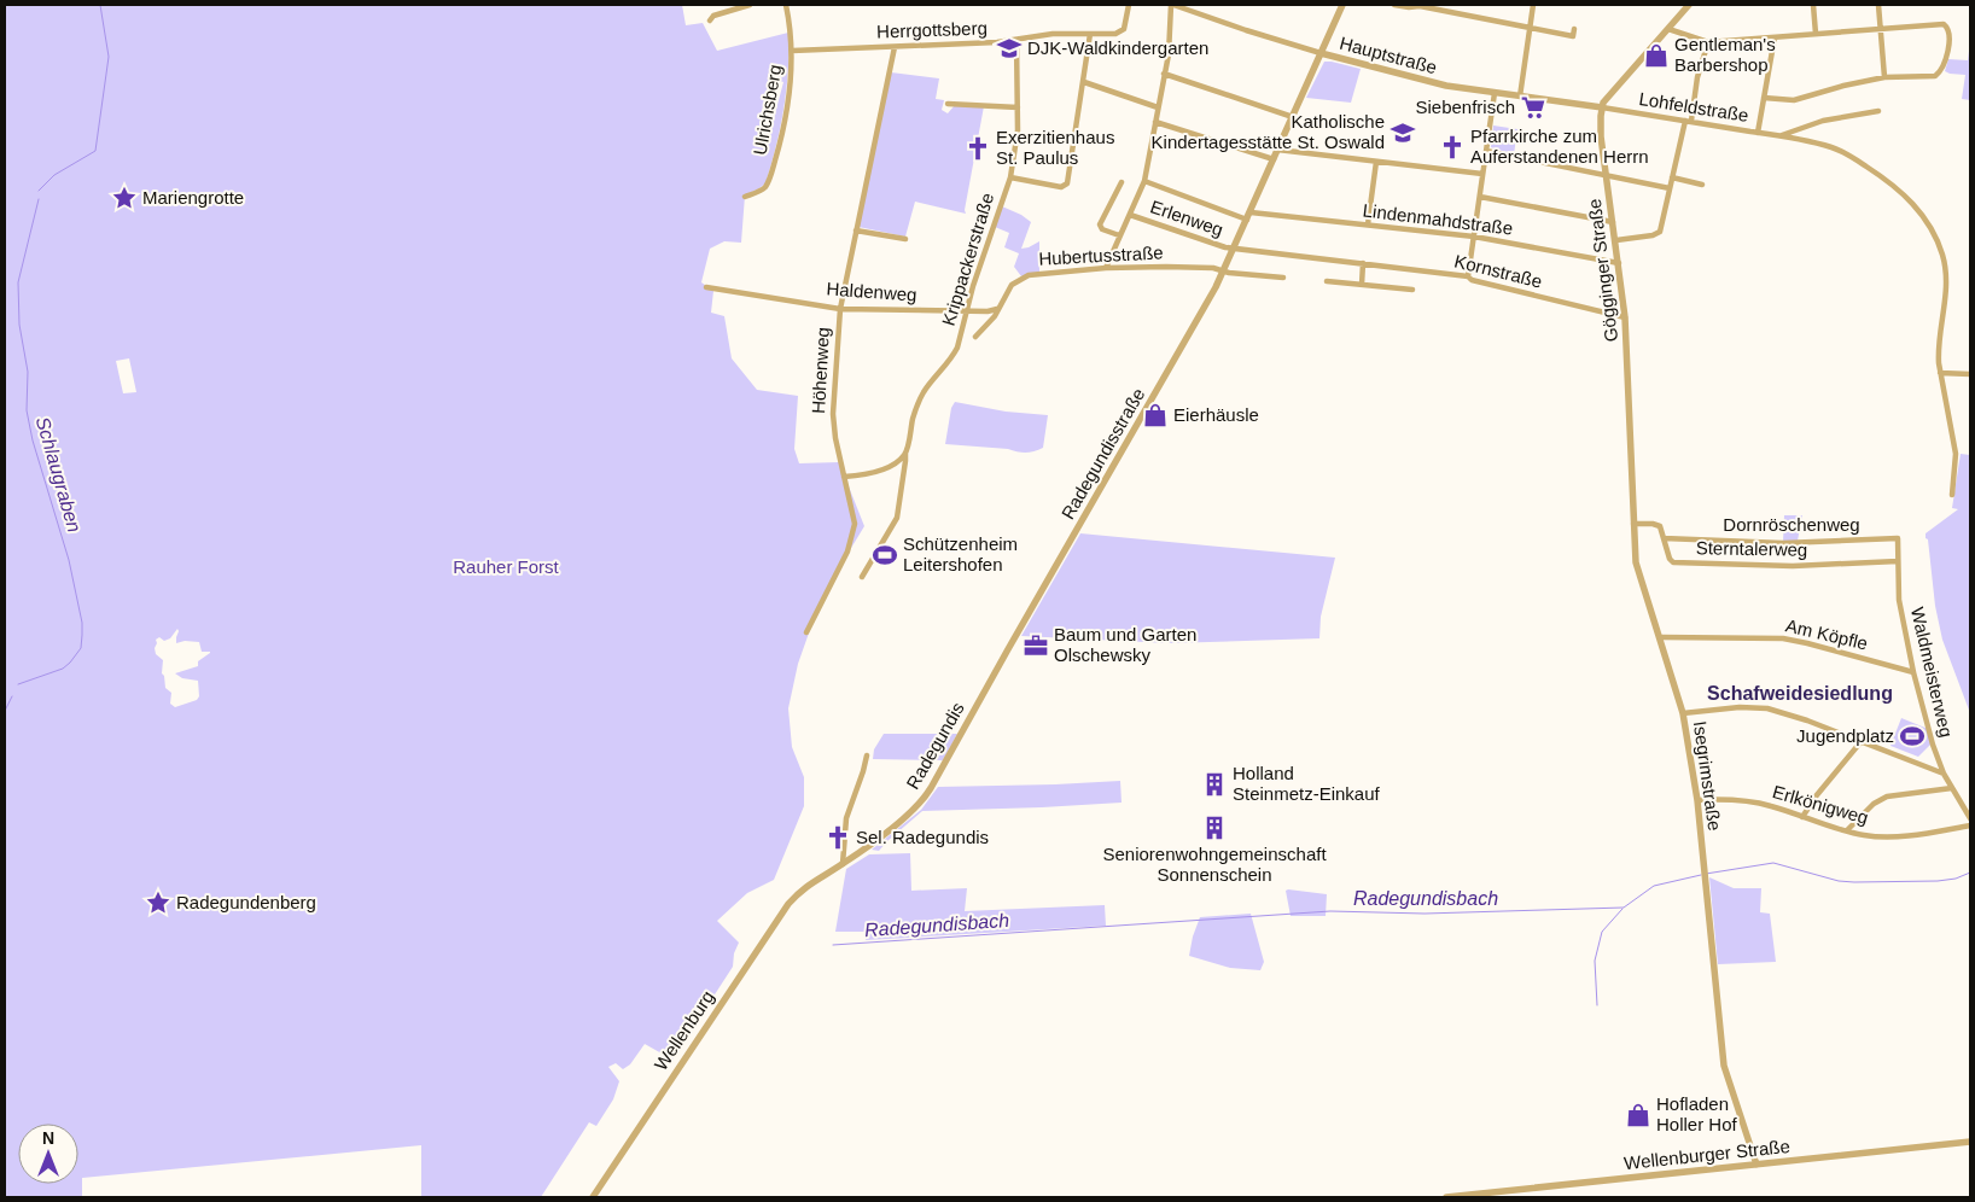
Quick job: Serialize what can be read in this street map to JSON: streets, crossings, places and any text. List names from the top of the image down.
{
  "streets": {
    "street": [
      "Herrgottsberg",
      "Hauptstraße",
      "Lohfeldstraße",
      "Ulrichsberg",
      "Erlenweg",
      "Lindenmahdstraße",
      "Hubertusstraße",
      "Krippackerstraße",
      "Gögginger Straße",
      "Kornstraße",
      "Haldenweg",
      "Höhenweg",
      "Radegundisstraße",
      "Dornröschenweg",
      "Sterntalerweg",
      "Am Köpfle",
      "Waldmeisterweg",
      "Radegundis",
      "Isegrimstraße",
      "Erlkönigweg",
      "Wellenburg",
      "Wellenburger Straße"
    ]
  },
  "crossings": [
    ["Herrgottsberg", "Ulrichsberg"],
    ["Herrgottsberg", "Krippackerstraße"],
    ["Herrgottsberg", "Höhenweg"],
    ["Hauptstraße", "Lohfeldstraße"],
    ["Hauptstraße", "Gögginger Straße"],
    ["Hauptstraße", "Radegundisstraße"],
    ["Lohfeldstraße", "Gögginger Straße"],
    ["Erlenweg", "Kornstraße"],
    ["Erlenweg", "Radegundisstraße"],
    ["Lindenmahdstraße", "Gögginger Straße"],
    ["Lindenmahdstraße", "Radegundisstraße"],
    ["Hubertusstraße", "Haldenweg"],
    ["Hubertusstraße", "Radegundisstraße"],
    ["Krippackerstraße", "Haldenweg"],
    ["Gögginger Straße", "Kornstraße"],
    ["Gögginger Straße", "Isegrimstraße"],
    ["Kornstraße", "Radegundisstraße"],
    ["Haldenweg", "Höhenweg"],
    ["Radegundisstraße", "Radegundis"],
    ["Dornröschenweg", "Sterntalerweg"],
    ["Dornröschenweg", "Waldmeisterweg"],
    ["Sterntalerweg", "Waldmeisterweg"],
    ["Sterntalerweg", "Isegrimstraße"],
    ["Am Köpfle", "Waldmeisterweg"],
    ["Am Köpfle", "Isegrimstraße"],
    ["Radegundis", "Wellenburg"],
    ["Isegrimstraße", "Erlkönigweg"],
    ["Isegrimstraße", "Wellenburger Straße"]
  ],
  "districts": ["Schafweidesiedlung"],
  "water": ["Schlaugraben", "Radegundisbach"],
  "parks": ["Rauher Forst"],
  "places": {
    "school or university": ["DJK-Waldkindergarten", "Katholische Kindertagesstätte St. Oswald"],
    "shop": ["Gentleman's Barbershop", "Eierhäusle", "Hofladen Holler Hof"],
    "supermarket": ["Siebenfrisch"],
    "church": ["Pfarrkirche zum Auferstandenen Herrn", "Exerzitienhaus St. Paulus", "Sel. Radegundis"],
    "place": ["Mariengrotte", "Radegundenberg"],
    "sports": ["Schützenheim Leitershofen", "Jugendplatz"],
    "office": ["Baum und Garten Olschewsky"],
    "building": ["Holland Steinmetz-Einkauf", "Seniorenwohngemeinschaft Sonnenschein"]
  },
  "north": "top"
}
